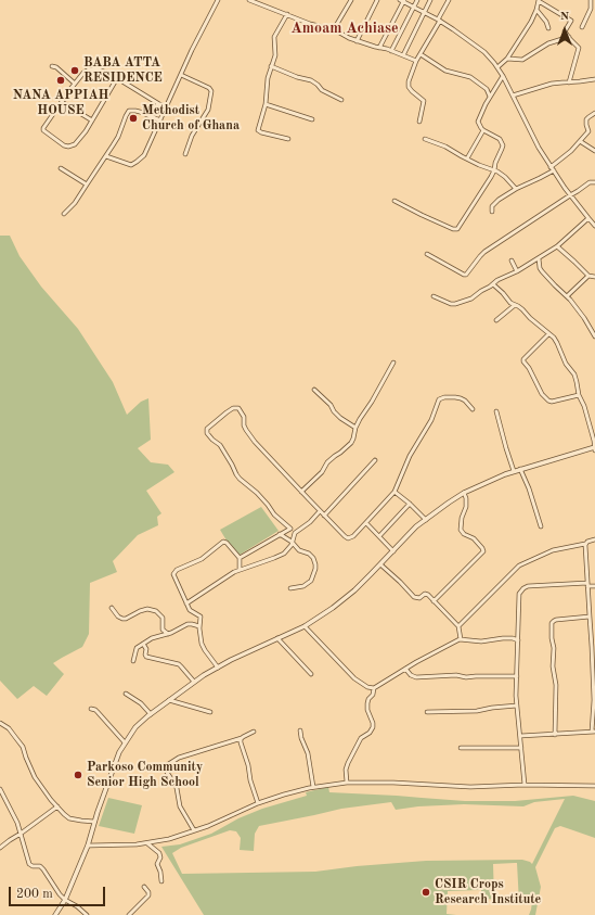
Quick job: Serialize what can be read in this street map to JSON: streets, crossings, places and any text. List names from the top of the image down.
{
  "districts": ["Amoam Achiase"],
  "places": [
    "BABA ATTA RESIDENCE",
    "NANA APPIAH HOUSE",
    "Methodist Church of Ghana",
    "Parkoso Community Senior High School",
    "CSIR Crops Research Institute"
  ],
  "scale_bar": "200 m",
  "north": "top"
}
